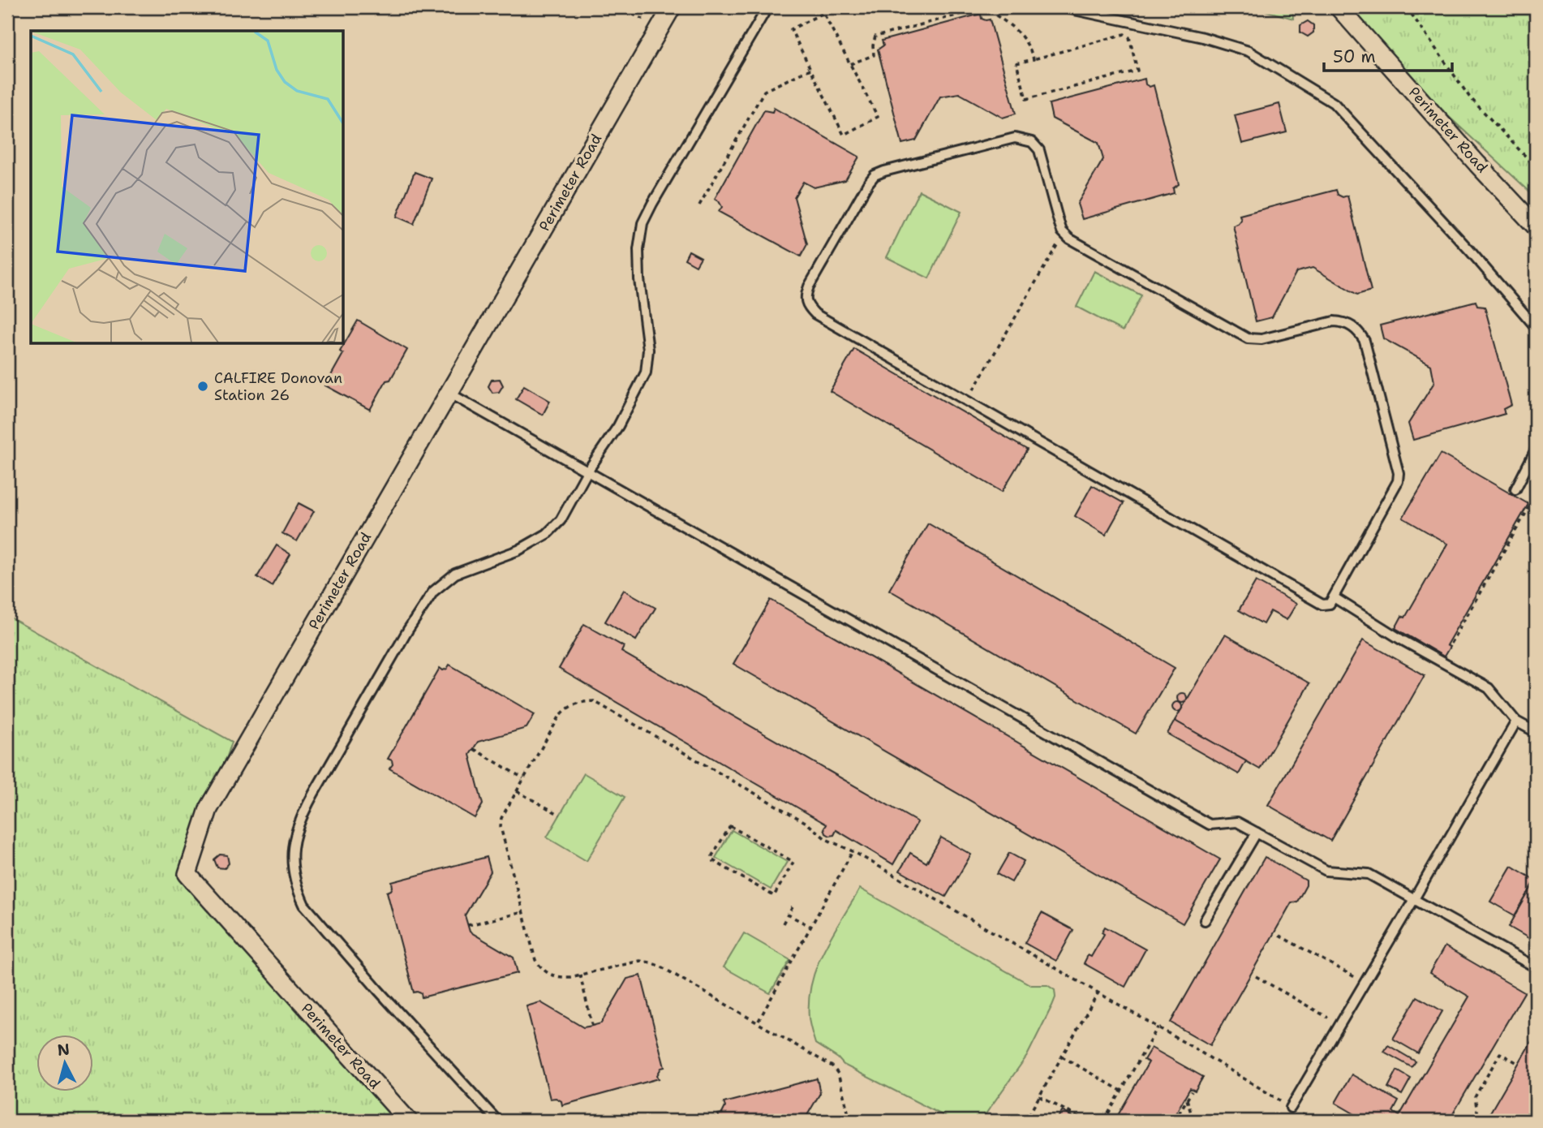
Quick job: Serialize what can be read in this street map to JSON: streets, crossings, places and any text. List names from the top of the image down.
{
  "streets": {
    "street": ["Perimeter Road"]
  },
  "places": ["CALFIRE Donovan Station 26"],
  "scale_bar": "50 m",
  "north": "top"
}
